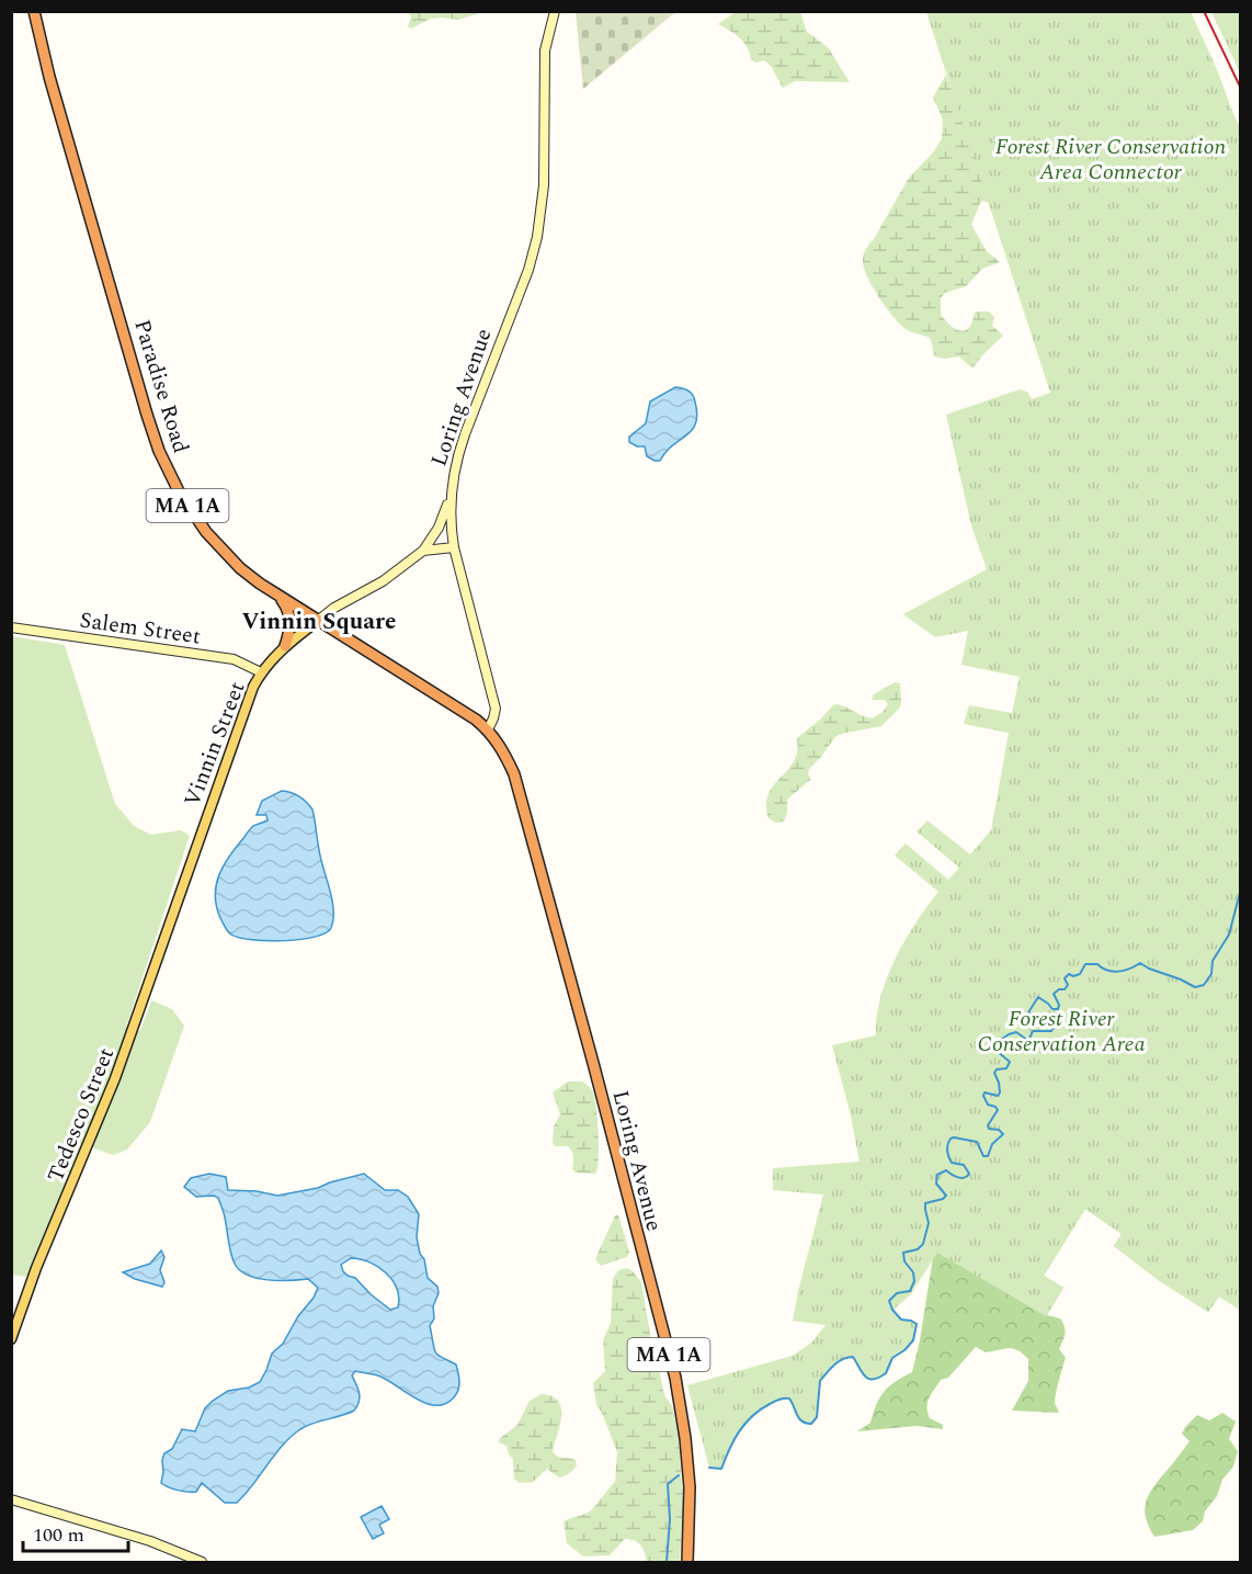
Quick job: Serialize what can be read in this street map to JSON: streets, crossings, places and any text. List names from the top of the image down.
{
  "streets": {
    "highway": ["Paradise Road", "Loring Avenue", "MA 1A"],
    "main road": ["Salem Street", "Vinnin Street", "Tedesco Street"]
  },
  "crossings": [
    ["Paradise Road", "Loring Avenue"],
    ["Paradise Road", "Vinnin Street"],
    ["Salem Street", "Vinnin Street"],
    ["Vinnin Street", "Tedesco Street"]
  ],
  "districts": ["Vinnin Square"],
  "parks": ["Forest River Conservation Area Connector", "Forest River Conservation Area"],
  "scale_bar": "100 m"
}
